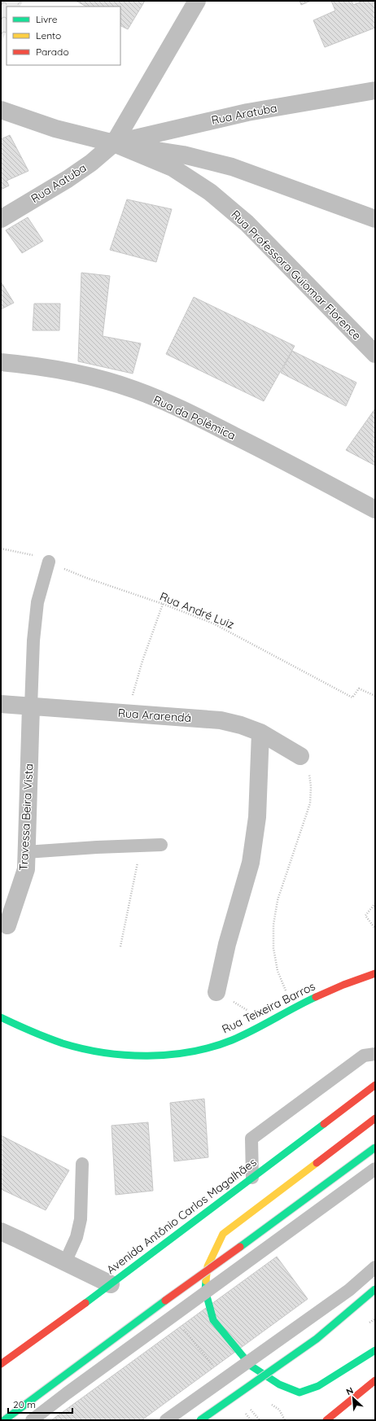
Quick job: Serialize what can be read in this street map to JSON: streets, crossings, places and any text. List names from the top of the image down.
{
  "streets": {
    "main road": ["Rua Teixeira Barros", "Avenida Antônio Carlos Magalhães"],
    "street": [
      "Rua Aratuba",
      "Rua Aatuba",
      "Rua Professora Guiomar Florence",
      "Rua da Polêmica",
      "Rua Ararendá",
      "Travessa Beira Vista"
    ],
    "path": ["Rua André Luiz"]
  },
  "crossings": [
    ["Rua Aratuba", "Rua Aatuba"],
    ["Rua Aratuba", "Rua Professora Guiomar Florence"],
    ["Rua Aatuba", "Rua Professora Guiomar Florence"],
    ["Rua Ararendá", "Travessa Beira Vista"]
  ],
  "legend": ["Livre", "Lento", "Parado"],
  "scale_bar": "20 m",
  "north": "top left"
}
